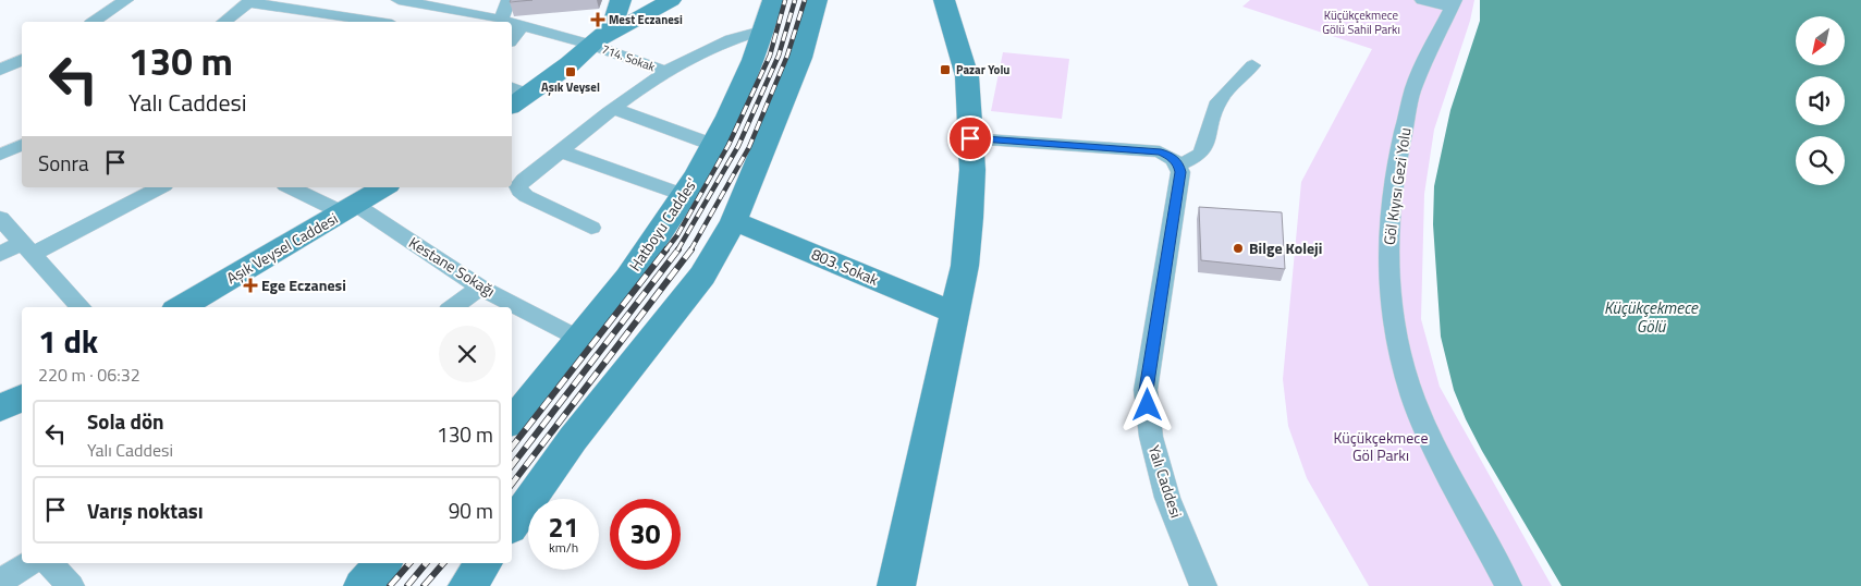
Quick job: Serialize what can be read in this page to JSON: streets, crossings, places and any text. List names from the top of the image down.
{
  "streets": {
    "street": [
      "714. Sokak",
      "Göl Kıyısı Gezi Yolu",
      "Hatboyu Caddes'",
      "Aşık Veysel Caddesi",
      "Kestane Sokağı",
      "803. Sokak",
      "Yalı Caddesi"
    ]
  },
  "crossings": [
    ["Hatboyu Caddes'", "Kestane Sokağı"],
    ["Aşık Veysel Caddesi", "Kestane Sokağı"]
  ],
  "water": ["Küçükçekmece Gölü"],
  "parks": ["Küçükçekmece Gölü Sahil Parkı", "Küçükçekmece Göl Parkı"],
  "places": {
    "health": ["Mest Eczanesi", "Ege Eczanesi"],
    "transit": ["Pazar Yolu", "Aşık Veysel"],
    "other": ["Bilge Koleji"]
  },
  "north": "bottom left",
  "page": {
    "turn": ["130 m", "Yalı Caddesi"],
    "then": "Sonra",
    "heading": ["1 dk", "220 m · 06:32"],
    "list": [
      {
        "name": "Sola dön",
        "note": "Yalı Caddesi",
        "value": "130 m"
      },
      {
        "name": "Varış noktası",
        "value": "90 m"
      }
    ],
    "speed": "21 km/h",
    "limit": "30"
  }
}
